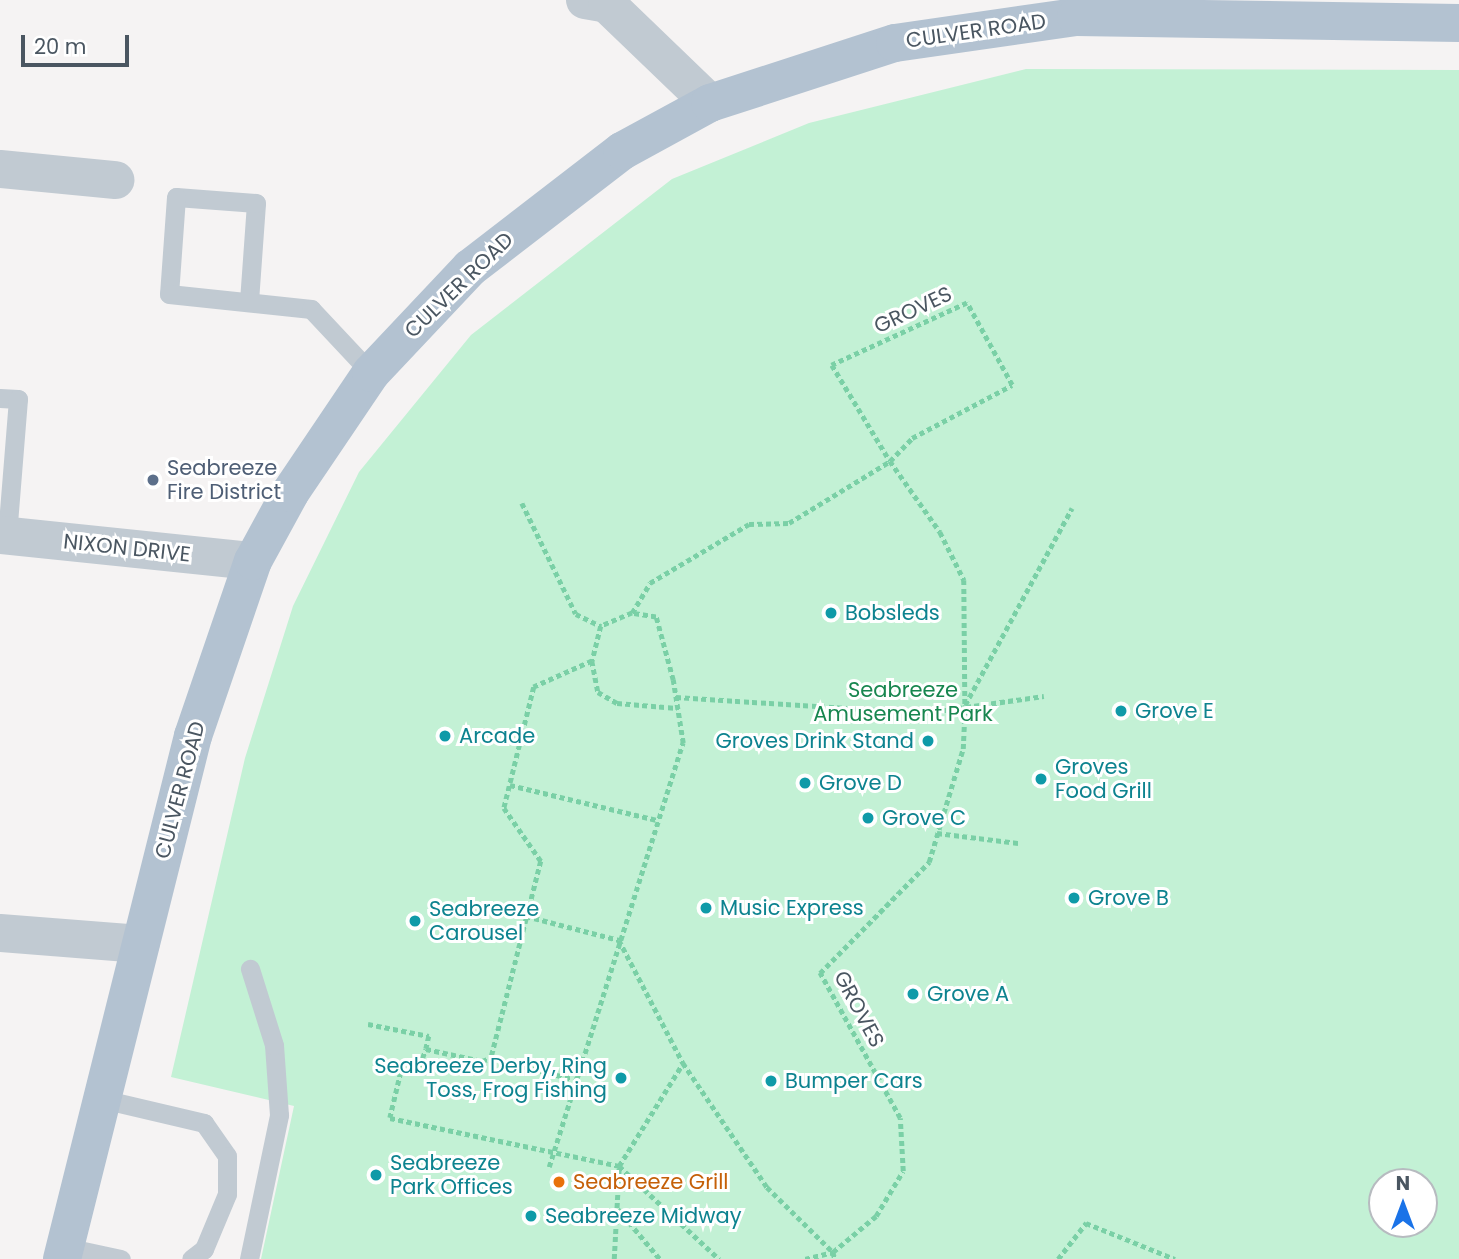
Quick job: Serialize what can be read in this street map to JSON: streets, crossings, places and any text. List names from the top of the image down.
{
  "streets": {
    "main road": ["CULVER ROAD"],
    "street": ["NIXON DRIVE"],
    "path": ["GROVES"]
  },
  "crossings": [
    ["CULVER ROAD", "NIXON DRIVE"]
  ],
  "parks": ["Seabreeze Amusement Park"],
  "places": [
    "Seabreeze Fire District",
    "Bobsleds",
    "Grove E",
    "Arcade",
    "Groves Drink Stand",
    "Groves Food Grill",
    "Grove D",
    "Grove C",
    "Grove B",
    "Music Express",
    "Seabreeze Carousel",
    "Grove A",
    "Seabreeze Derby, Ring Toss, Frog Fishing",
    "Bumper Cars",
    "Seabreeze Park Offices",
    "Seabreeze Grill",
    "Seabreeze Midway"
  ],
  "scale_bar": "20 m",
  "north": "top"
}
